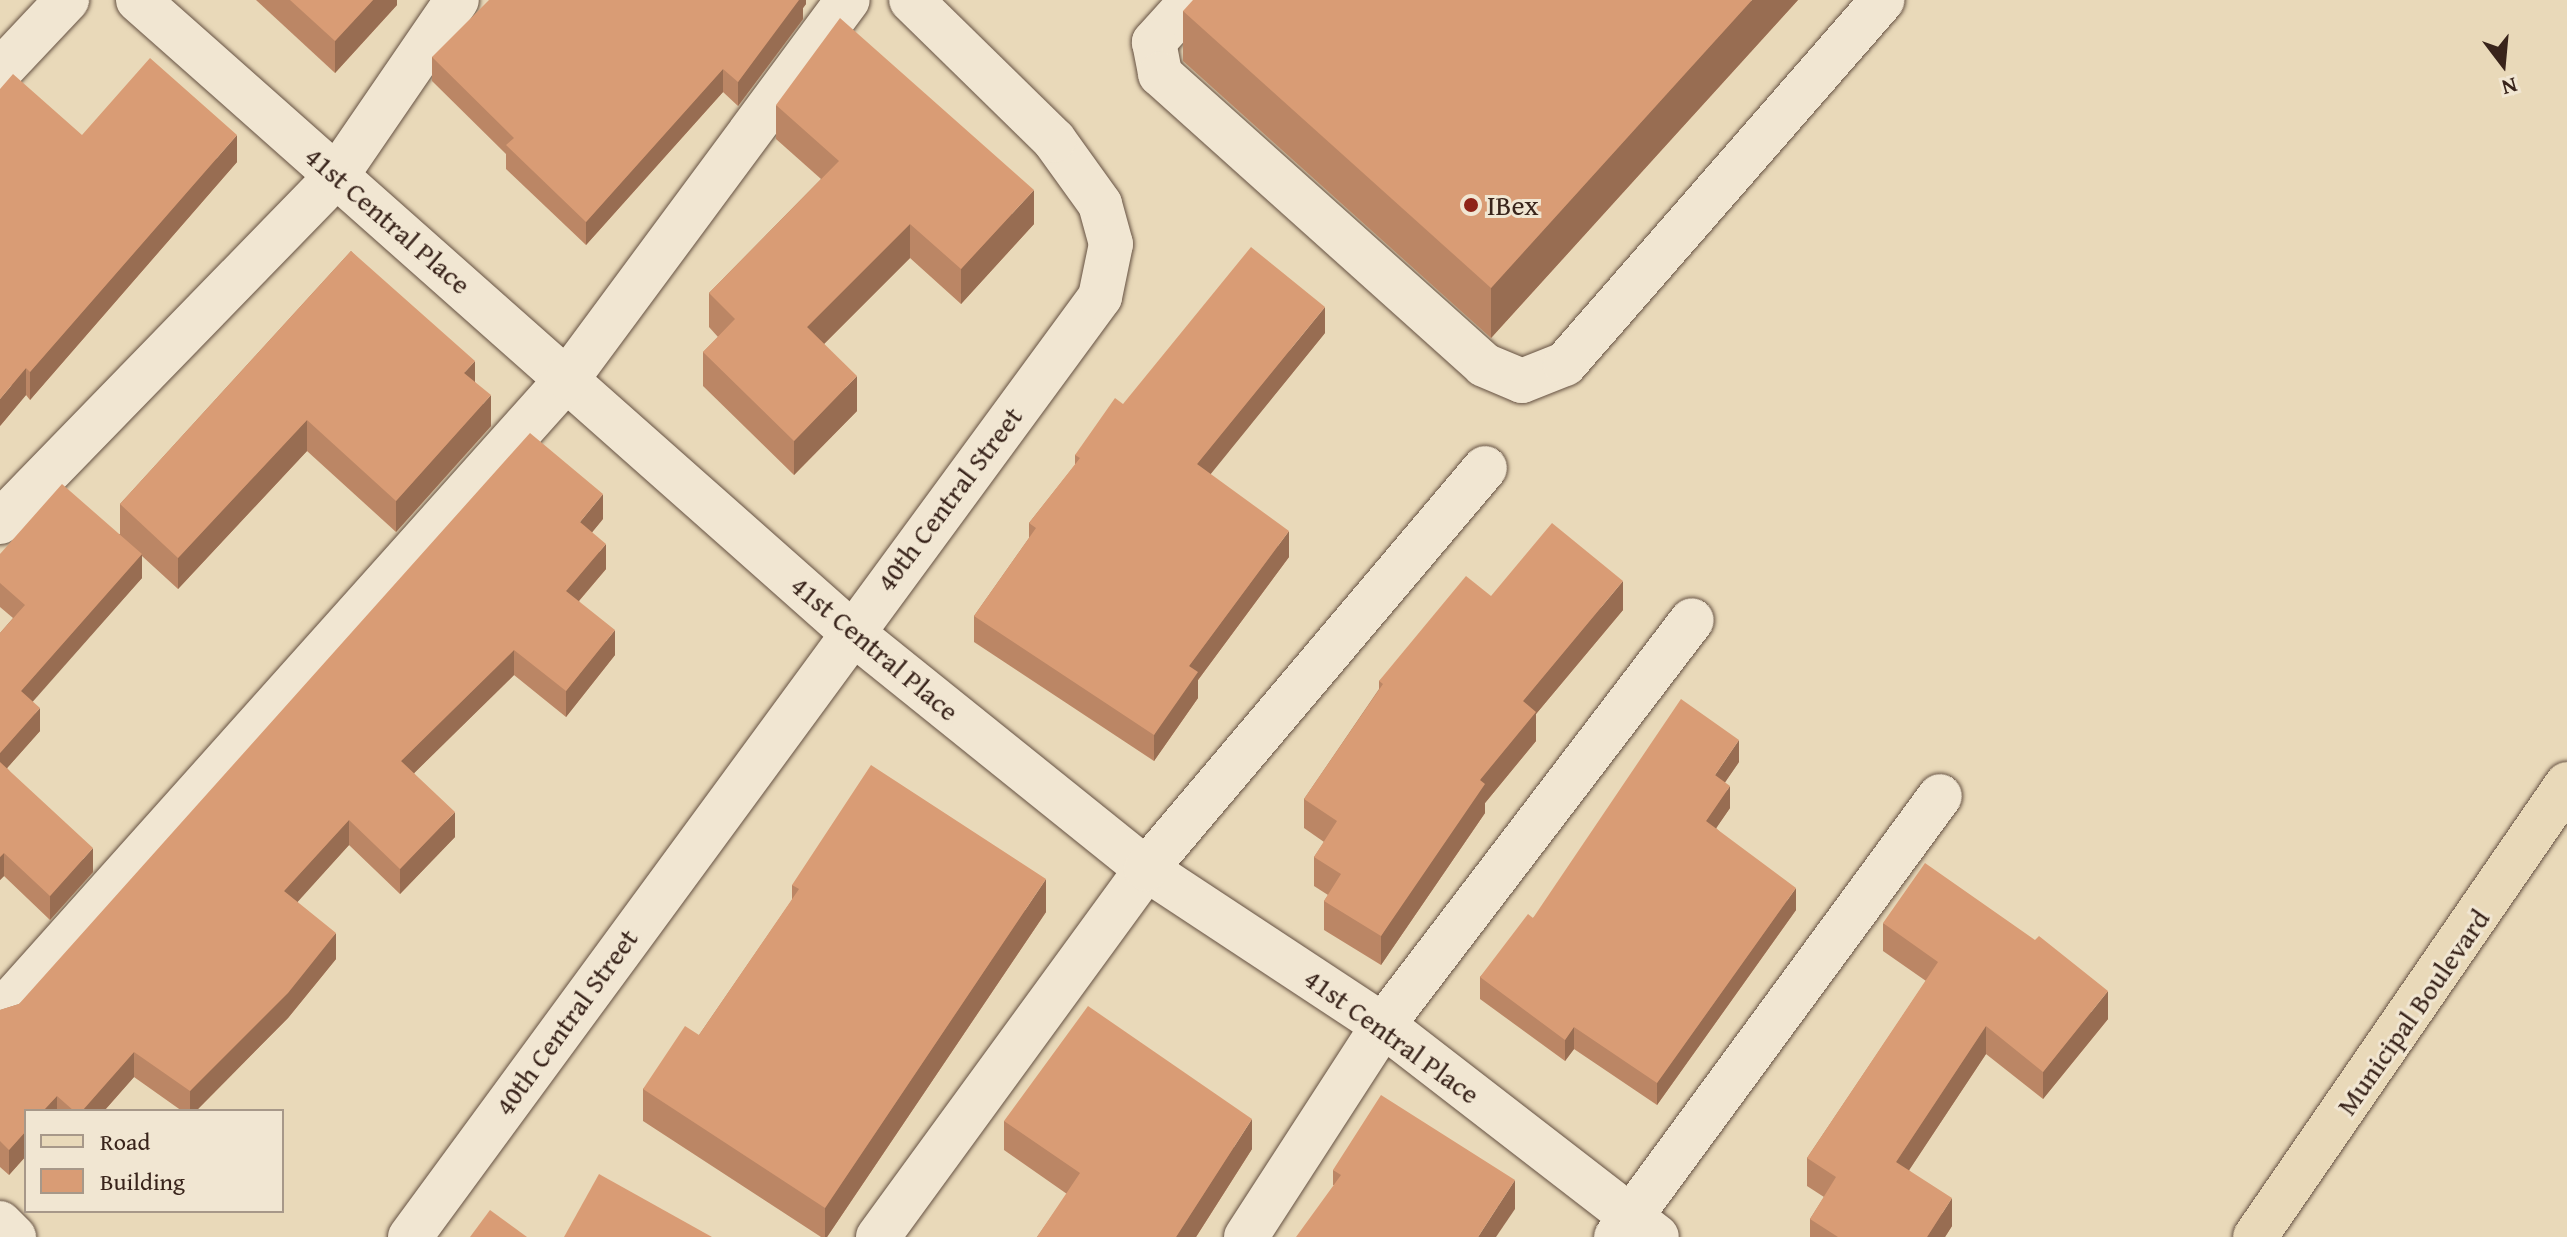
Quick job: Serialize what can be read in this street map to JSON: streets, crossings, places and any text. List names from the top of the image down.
{
  "streets": {
    "main road": ["Municipal Boulevard"],
    "street": ["41st Central Place", "40th Central Street"]
  },
  "crossings": [
    ["41st Central Place", "40th Central Street"]
  ],
  "places": ["IBex"],
  "legend": ["Road", "Building"],
  "north": "bottom"
}
